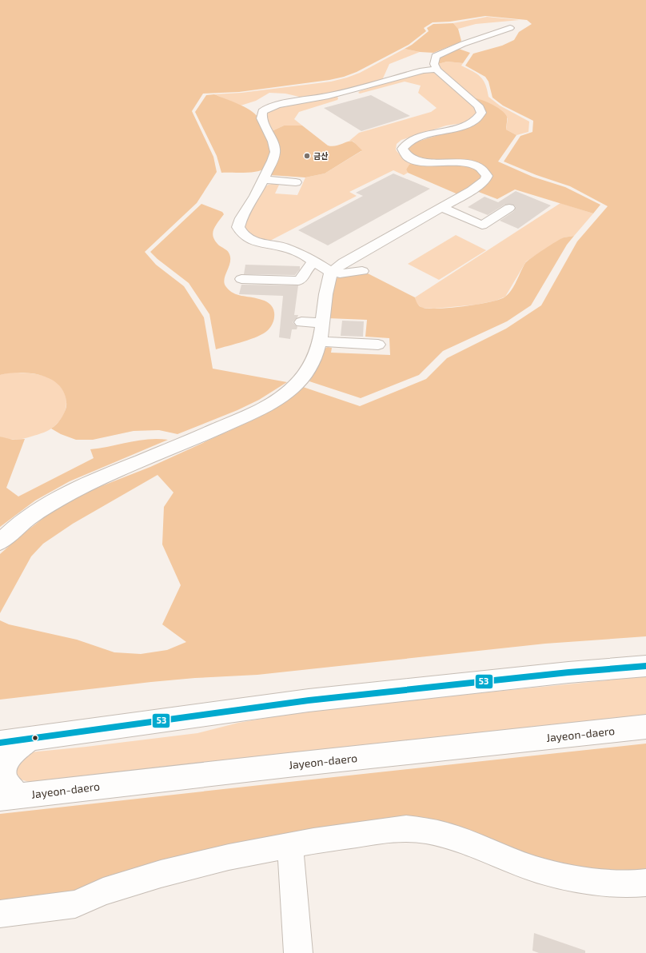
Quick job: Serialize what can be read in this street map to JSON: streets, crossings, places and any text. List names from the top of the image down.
{
  "streets": {
    "main road": ["Jayeon-daero"]
  },
  "places": ["금산"],
  "lines": ["transit line 53"]
}
